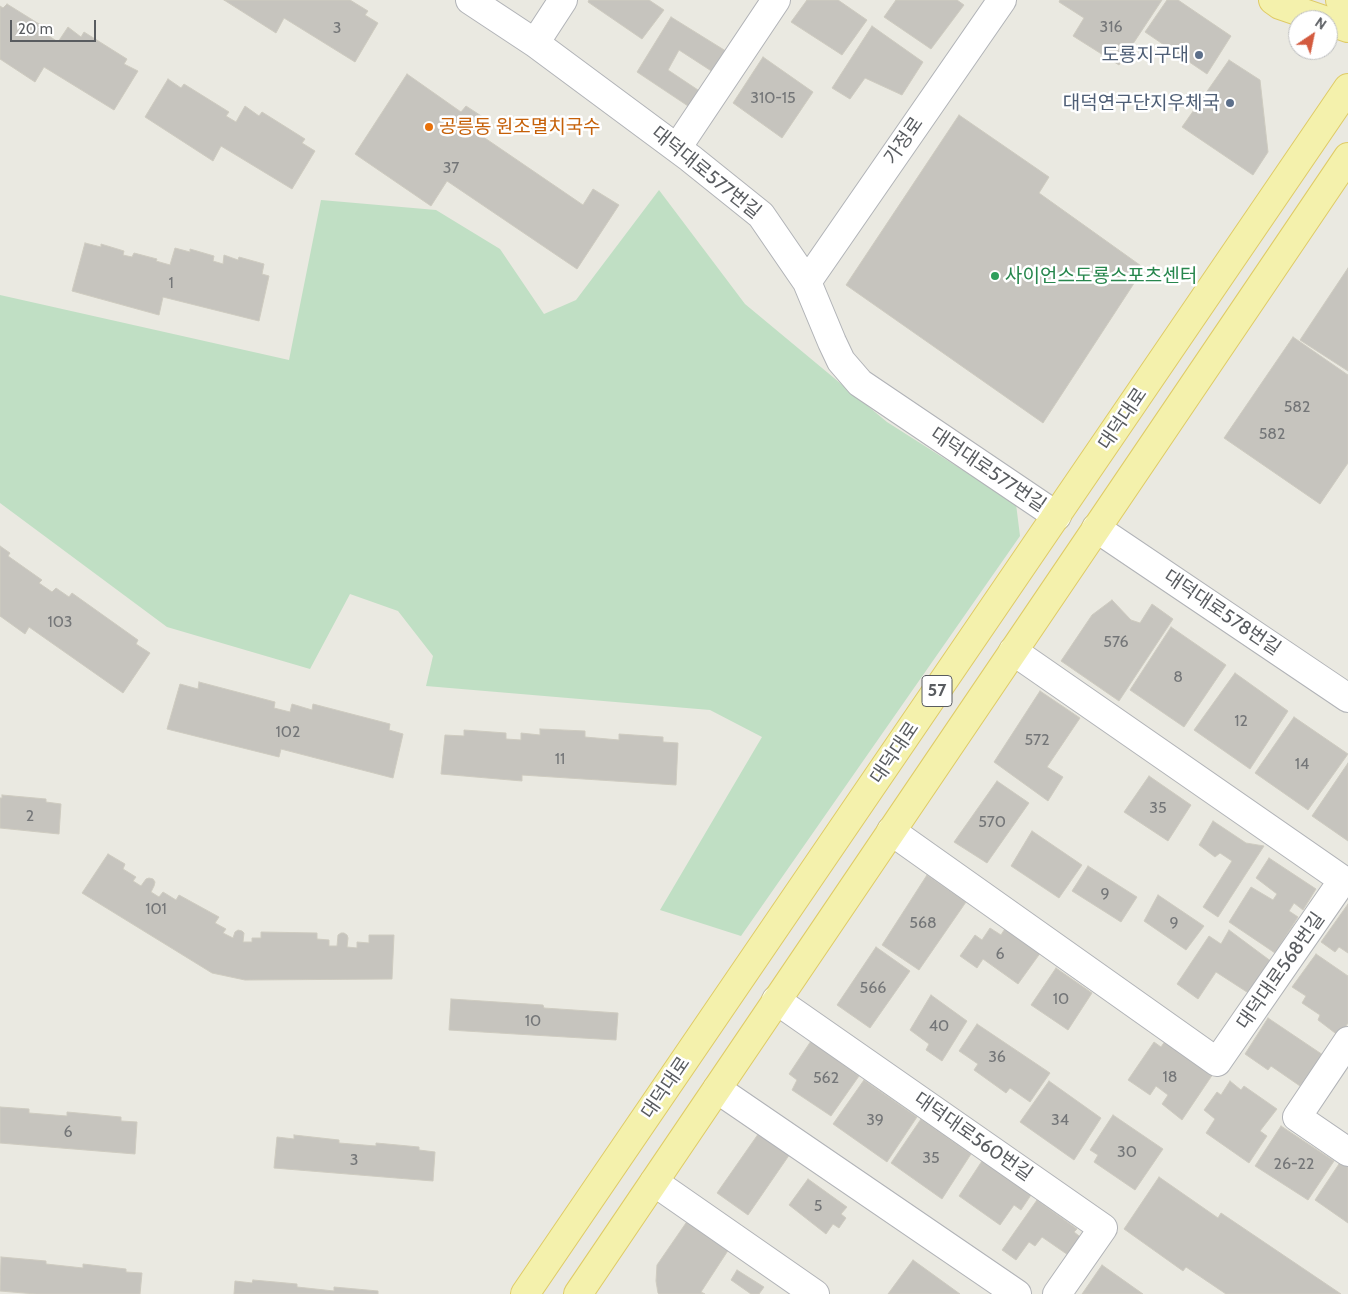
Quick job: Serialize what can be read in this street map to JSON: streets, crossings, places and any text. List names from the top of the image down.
{
  "streets": {
    "main road": ["대덕대로", "57"],
    "street": [
      "가정로",
      "대덕대로577번길",
      "대덕대로578번길",
      "대덕대로568번길",
      "대덕대로560번길"
    ]
  },
  "crossings": [
    ["가정로", "대덕대로577번길"],
    ["대덕대로577번길", "대덕대로"],
    ["대덕대로", "대덕대로578번길"],
    ["대덕대로", "대덕대로568번길"],
    ["대덕대로", "대덕대로560번길"]
  ],
  "places": [
    "도룡지구대",
    "대덕연구단지우체국",
    "공릉동 원조멸치국수",
    "사이언스도룡스포츠센터"
  ],
  "house_numbers": [
    "316",
    "3",
    "310-15",
    "37",
    "1",
    "582",
    "582",
    "103",
    "576",
    "8",
    "12",
    "102",
    "572",
    "11",
    "14",
    "35",
    "2",
    "570",
    "9",
    "101",
    "568",
    "9",
    "6",
    "566",
    "10",
    "10",
    "40",
    "36",
    "18",
    "562",
    "39",
    "34",
    "6",
    "30",
    "35",
    "3",
    "26-22",
    "5"
  ],
  "scale_bar": "20 m",
  "north": "top right"
}
